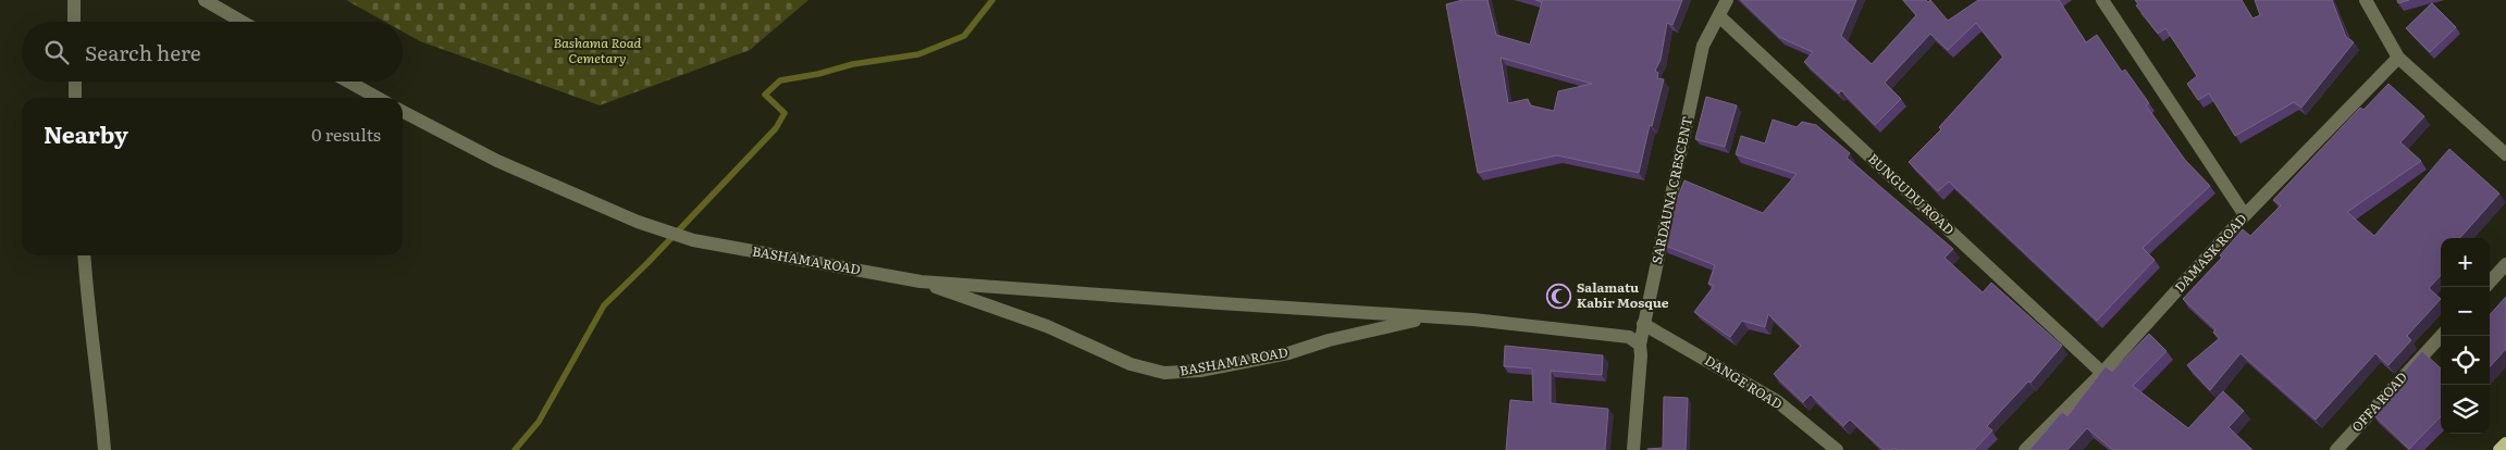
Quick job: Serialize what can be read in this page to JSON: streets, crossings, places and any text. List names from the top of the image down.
{
  "streets": {
    "street": [
      "SARDAUNA CRESCENT",
      "BUNGUDU ROAD",
      "DAMASK ROAD",
      "BASHAMA ROAD",
      "DANGE ROAD",
      "OFFA ROAD"
    ]
  },
  "crossings": [
    ["SARDAUNA CRESCENT", "BUNGUDU ROAD"],
    ["SARDAUNA CRESCENT", "BASHAMA ROAD"],
    ["SARDAUNA CRESCENT", "DANGE ROAD"],
    ["BUNGUDU ROAD", "DAMASK ROAD"]
  ],
  "parks": ["Bashama Road Cemetary"],
  "places": {
    "mosque": ["Salamatu Kabir Mosque"]
  },
  "page": {
    "search": "Search here",
    "heading": ["Nearby", "0 results"],
    "map_buttons": ["+", "−"]
  }
}
